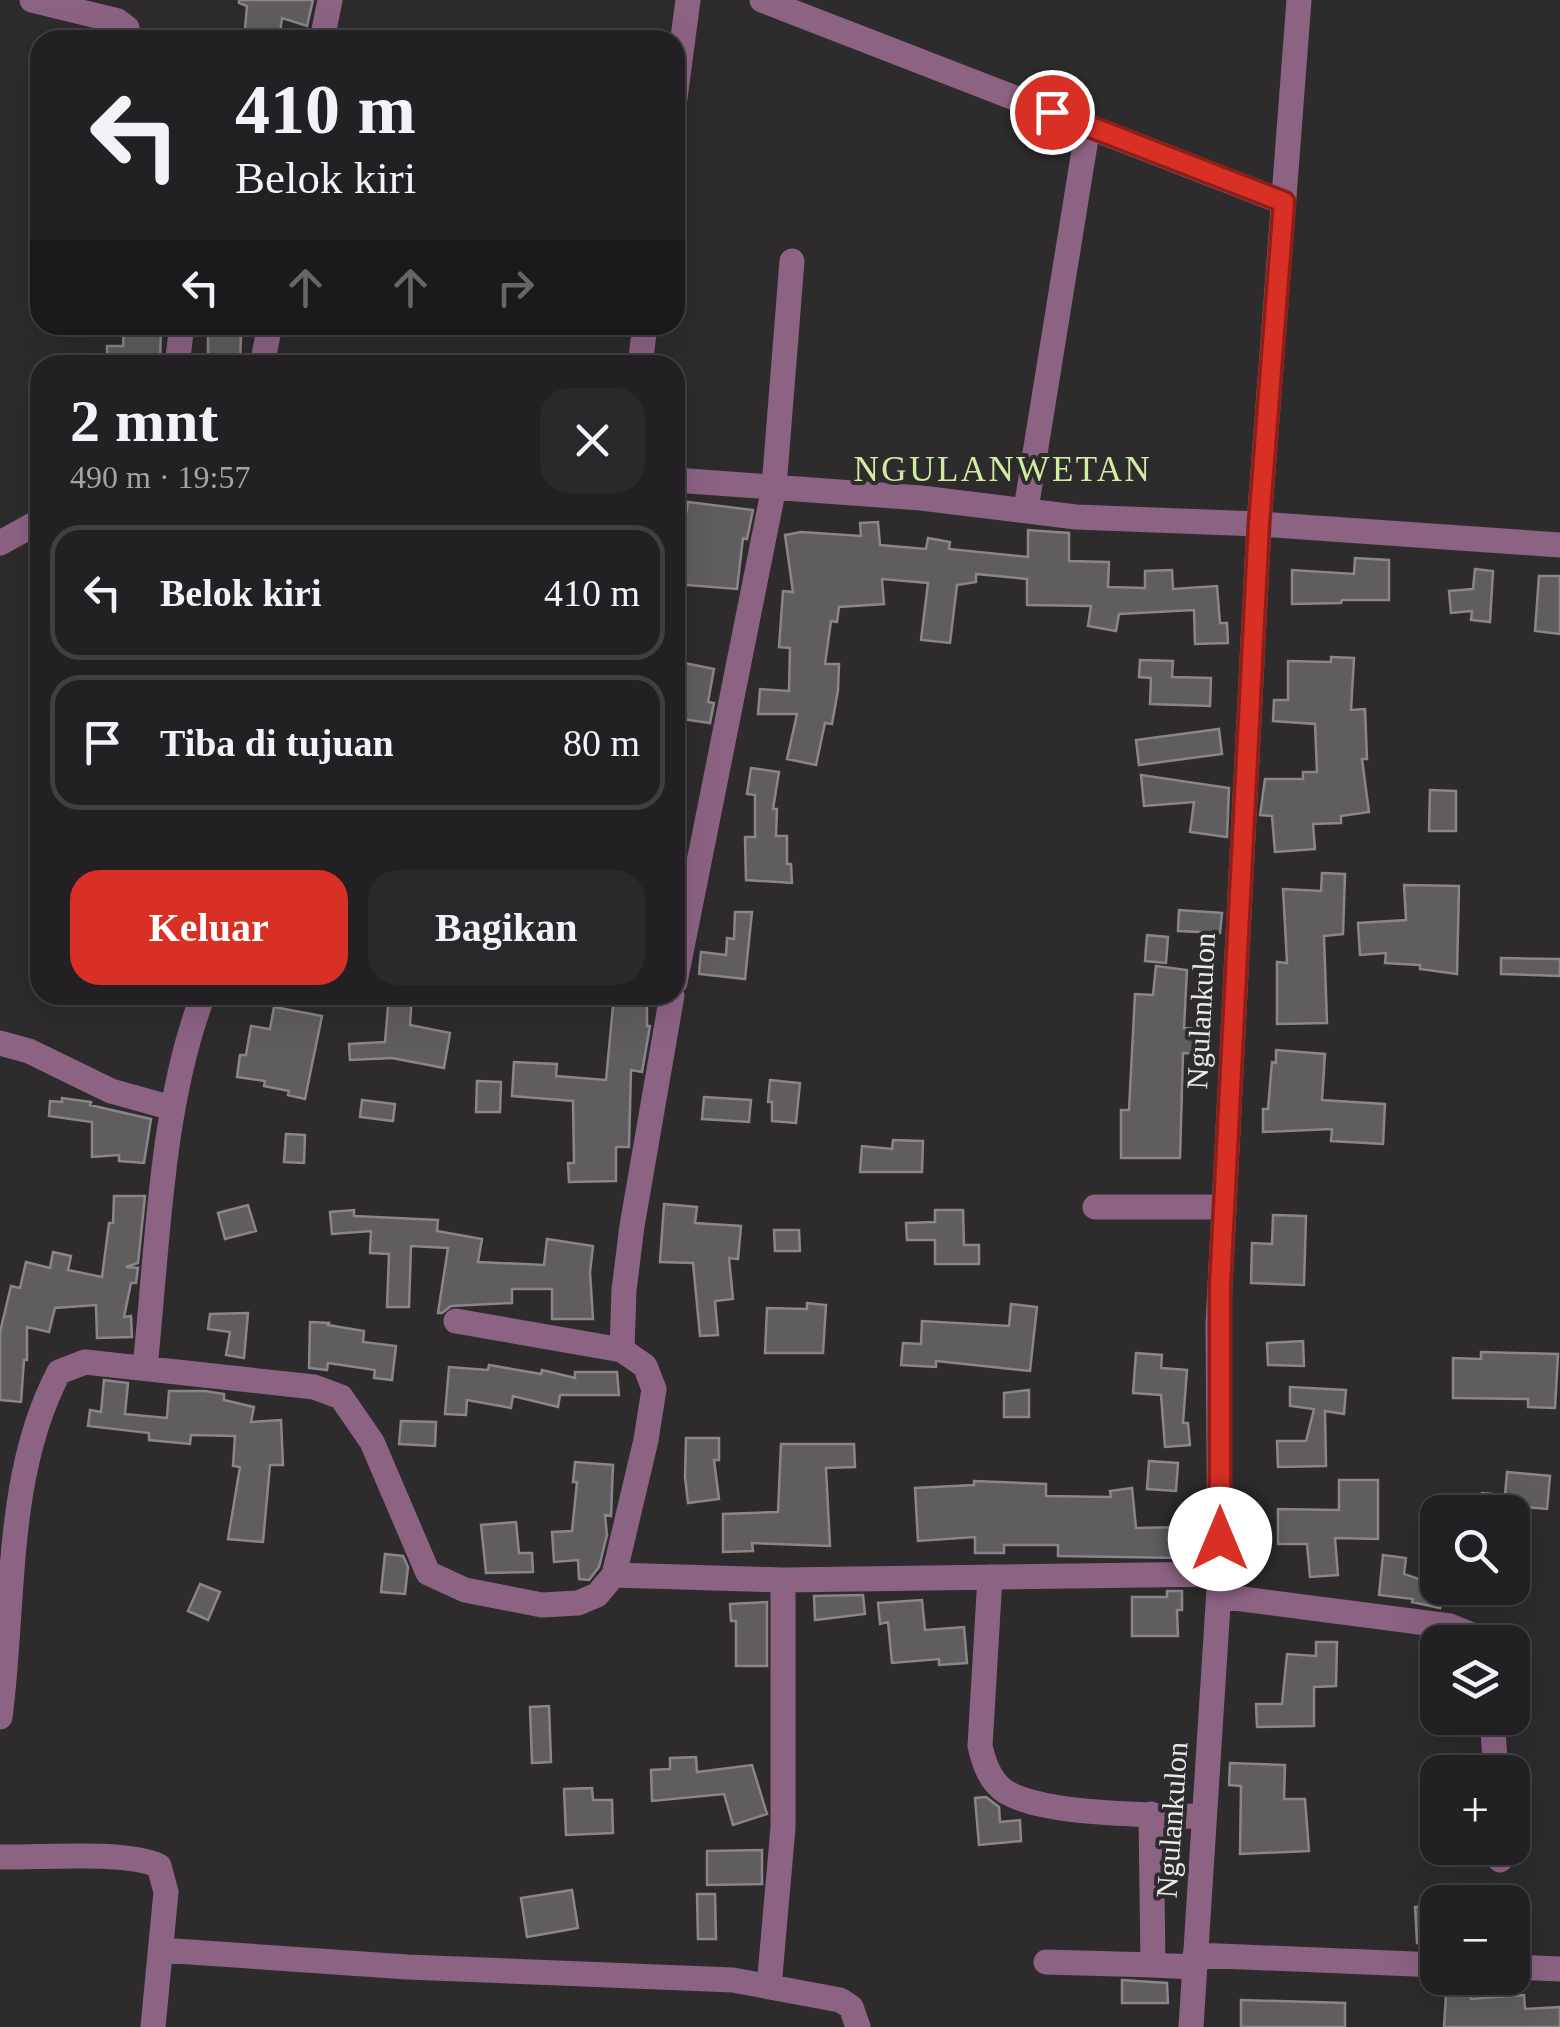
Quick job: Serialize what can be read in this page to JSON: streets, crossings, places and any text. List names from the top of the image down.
{
  "streets": {
    "street": ["Ngulankulon"]
  },
  "districts": ["NGULANWETAN"],
  "page": {
    "turn": ["410 m", "Belok kiri"],
    "heading": ["2 mnt", "490 m · 19:57"],
    "list": [
      {
        "name": "Belok kiri",
        "value": "410 m"
      },
      {
        "name": "Tiba di tujuan",
        "value": "80 m"
      }
    ],
    "buttons": ["Keluar", "Bagikan"],
    "map_buttons": ["+", "−"]
  }
}
